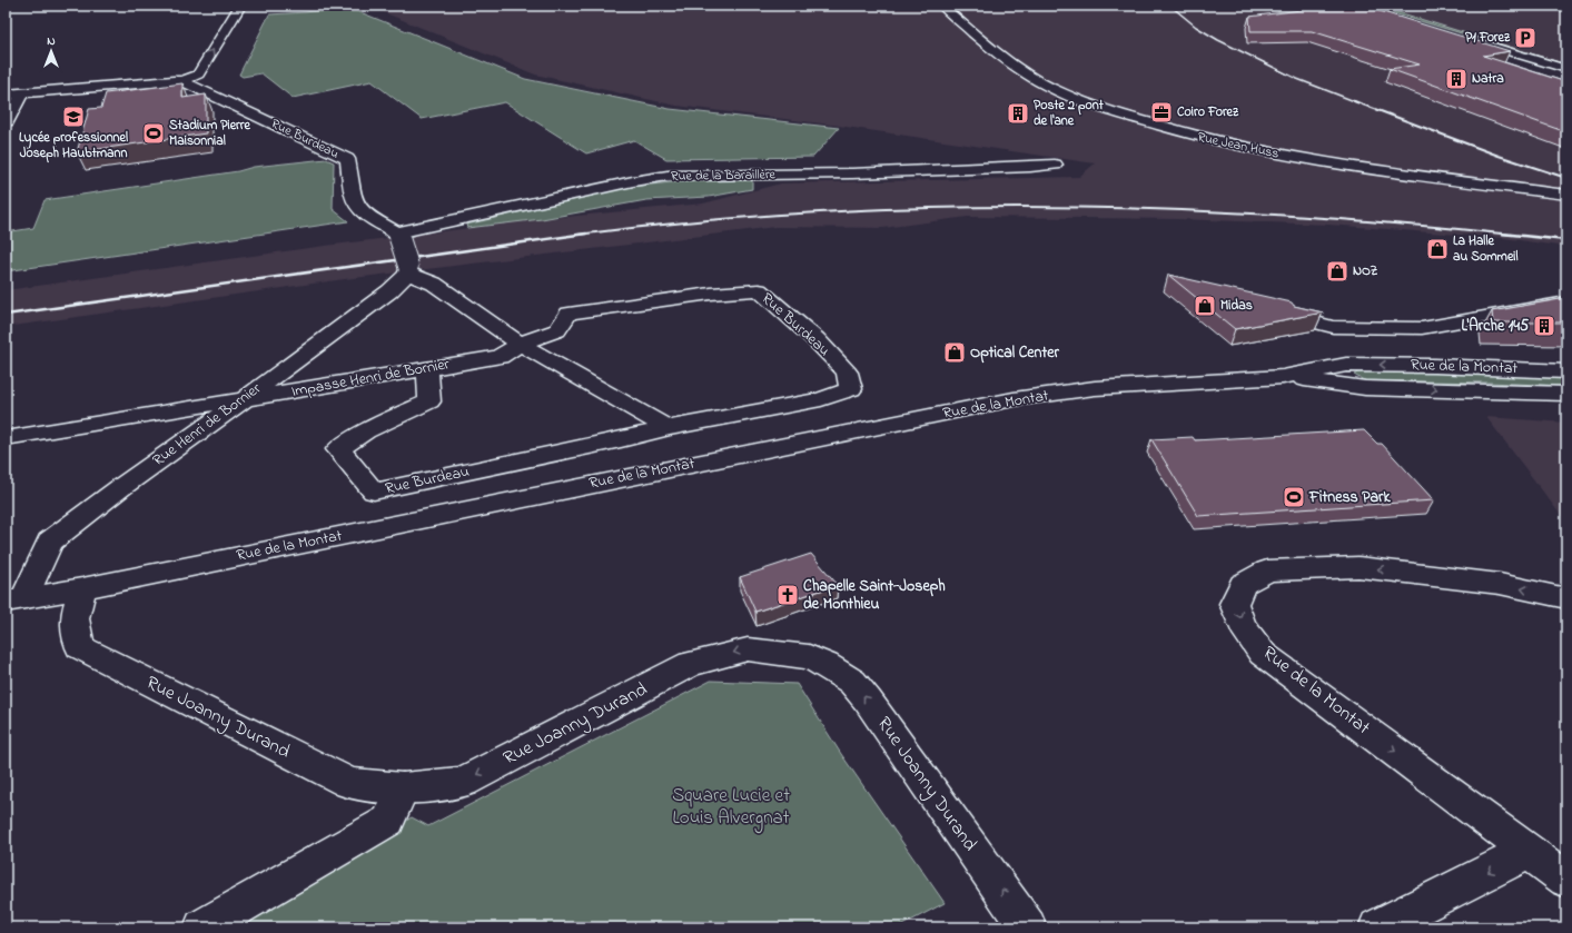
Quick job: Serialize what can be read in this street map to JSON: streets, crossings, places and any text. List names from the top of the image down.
{
  "streets": {
    "street": [
      "Rue Burdeau",
      "Rue Jean Huss",
      "Rue de la Baraillère",
      "Rue de la Montat",
      "Impasse Henri de Bornier",
      "Rue Henri de Bornier",
      "Rue Joanny Durand"
    ]
  },
  "crossings": [
    ["Rue Burdeau", "Rue de la Baraillère"],
    ["Rue Burdeau", "Impasse Henri de Bornier"],
    ["Rue de la Montat", "Rue Henri de Bornier"],
    ["Rue de la Montat", "Rue Joanny Durand"],
    ["Impasse Henri de Bornier", "Rue Henri de Bornier"]
  ],
  "one_way": ["Rue Joanny Durand"],
  "parks": ["Square Lucie et Louis Alvergnat"],
  "places": {
    "parking": ["P1 Forez"],
    "building": ["Natra", "Poste 2 pont de l'ane", "L'Arche 145"],
    "office": ["Coiro Forez"],
    "school or university": ["Lycée professionnel Joseph Haubtmann"],
    "sports": ["Stadium Pierre Maisonnial", "Fitness Park"],
    "shop": [
      "La Halle au Sommeil",
      "NOZ",
      "Midas",
      "Optical Center"
    ],
    "church": ["Chapelle Saint-Joseph de Monthieu"]
  },
  "north": "top"
}
